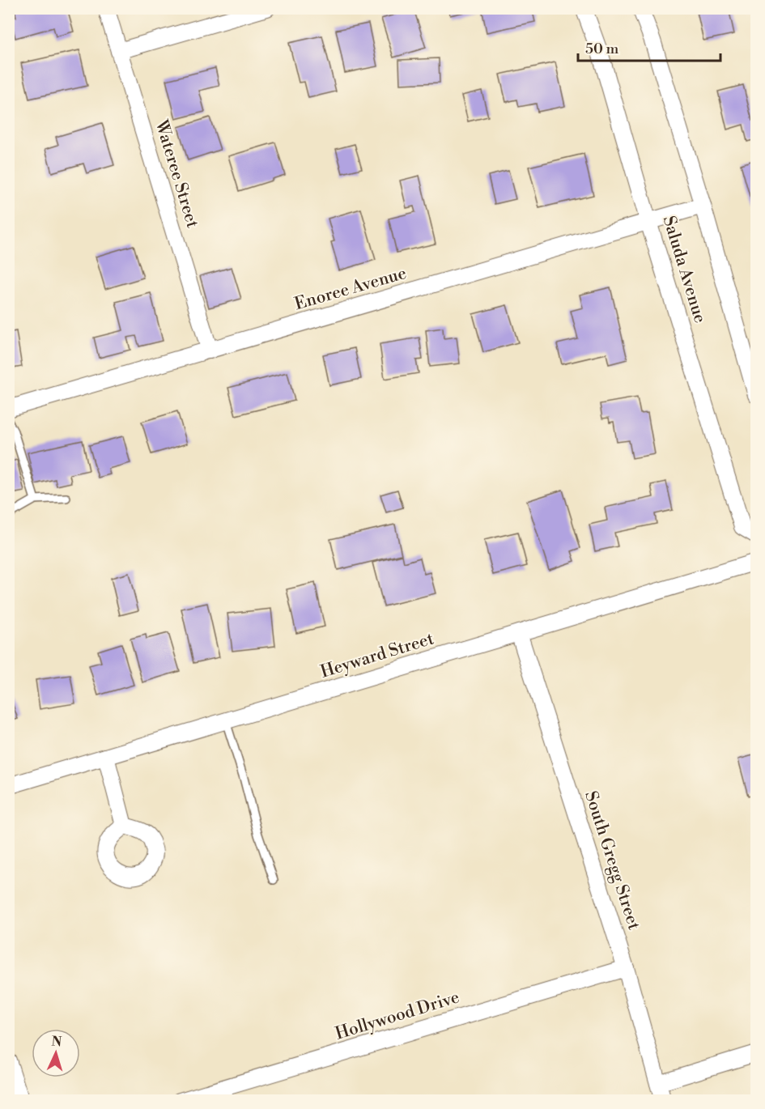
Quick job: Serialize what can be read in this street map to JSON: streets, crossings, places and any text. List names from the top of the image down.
{
  "streets": {
    "street": [
      "Wateree Street",
      "Saluda Avenue",
      "Enoree Avenue",
      "Heyward Street",
      "South Gregg Street",
      "Hollywood Drive"
    ]
  },
  "crossings": [
    ["Wateree Street", "Enoree Avenue"],
    ["Saluda Avenue", "Enoree Avenue"],
    ["Heyward Street", "South Gregg Street"],
    ["South Gregg Street", "Hollywood Drive"]
  ],
  "scale_bar": "50 m",
  "north": "top"
}
